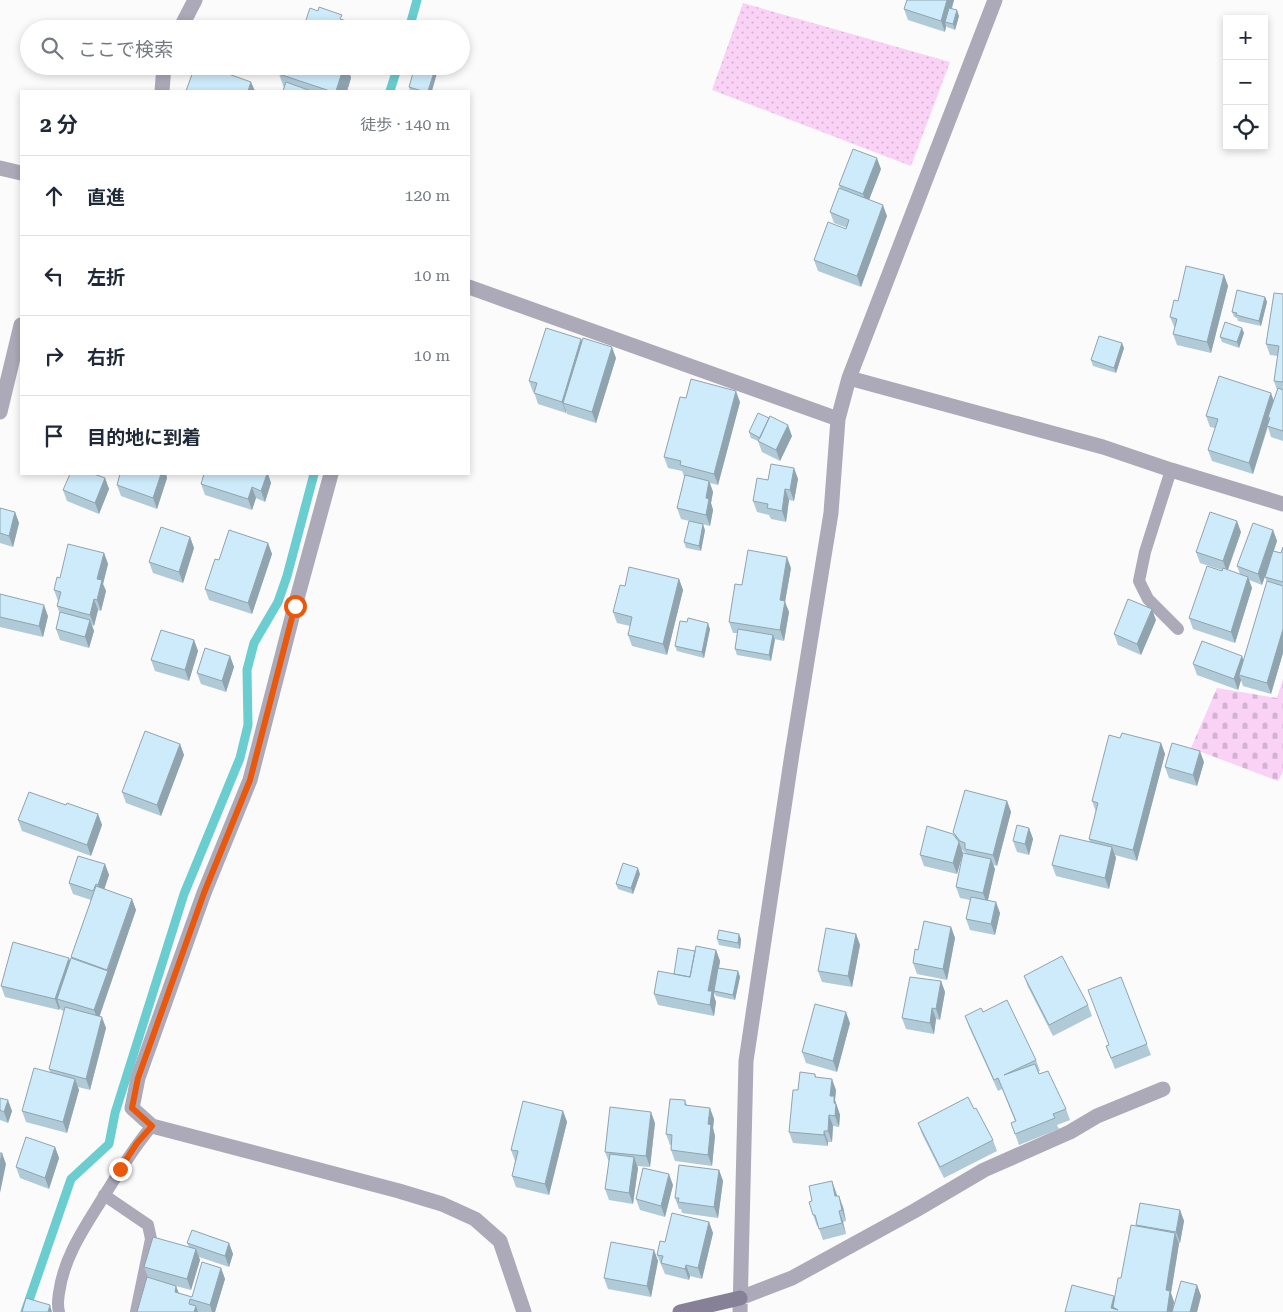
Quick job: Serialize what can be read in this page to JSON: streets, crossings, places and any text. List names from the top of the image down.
{
  "page": {
    "map_buttons": ["+", "−"],
    "search": "ここで検索",
    "heading": ["2 分", "徒歩 · 140 m"],
    "list": [
      ["直進", "120 m"],
      ["左折", "10 m"],
      ["右折", "10 m"],
      "目的地に到着"
    ]
  }
}
